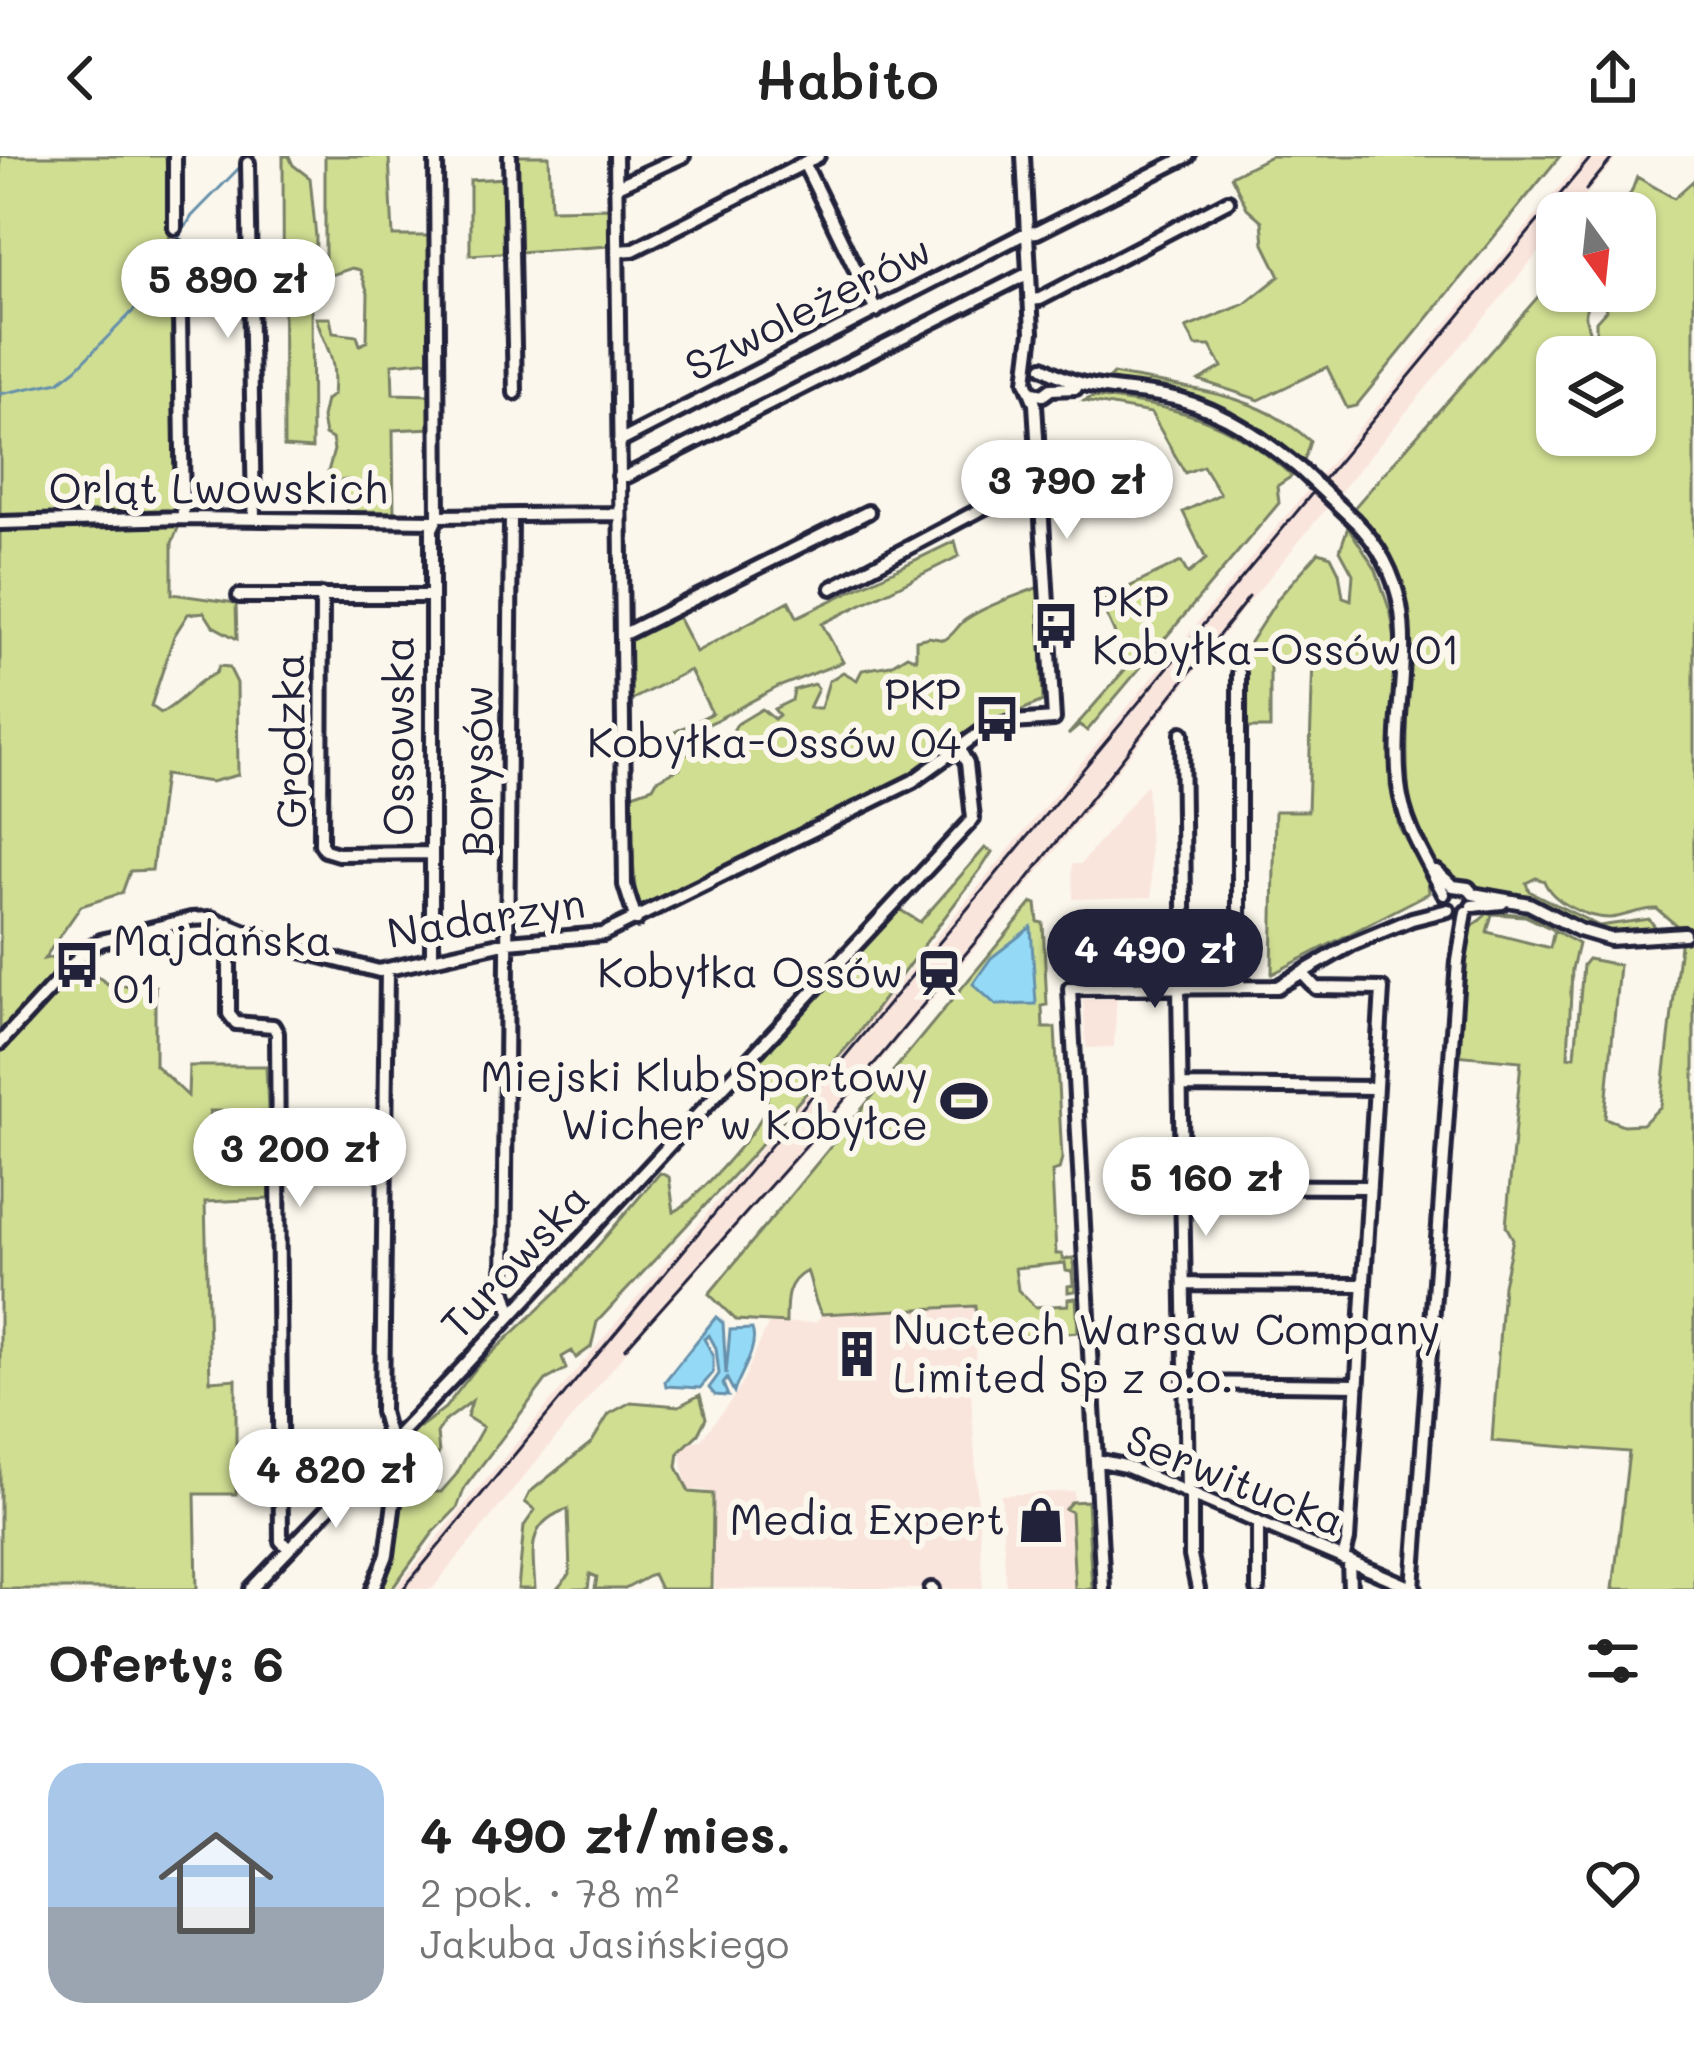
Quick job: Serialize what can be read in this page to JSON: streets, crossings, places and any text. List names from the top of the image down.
{
  "streets": {
    "street": [
      "Szwoleżerów",
      "Orląt Lwowskich",
      "Ossowska",
      "Grodzka",
      "Borysów",
      "Nadarzyn",
      "Turowska",
      "Serwitucka"
    ]
  },
  "crossings": [
    ["Orląt Lwowskich", "Ossowska"],
    ["Orląt Lwowskich", "Borysów"],
    ["Ossowska", "Grodzka"],
    ["Ossowska", "Nadarzyn"],
    ["Borysów", "Nadarzyn"],
    ["Borysów", "Turowska"],
    ["Nadarzyn", "Turowska"]
  ],
  "places": {
    "bus stop": ["PKP Kobyłka-Ossów 01", "PKP Kobyłka-Ossów 04", "Majdańska 01"],
    "station": ["Kobyłka Ossów"],
    "sports": ["Miejski Klub Sportowy Wicher w Kobyłce"],
    "building": ["Nuctech Warsaw Company Limited Sp z o.o."],
    "shop": ["Media Expert"]
  },
  "north": "bottom",
  "page": {
    "header": "Habito",
    "price": [
      "5 890 zł",
      "3 790 zł",
      "4 490 zł",
      "3 200 zł",
      "5 160 zł",
      "4 820 zł"
    ],
    "heading": "Oferty: 6",
    "list": [
      {
        "name": "4 490 zł/mies.",
        "note": "2 pok. · 78 m² · Jakuba Jasińskiego"
      }
    ]
  }
}
